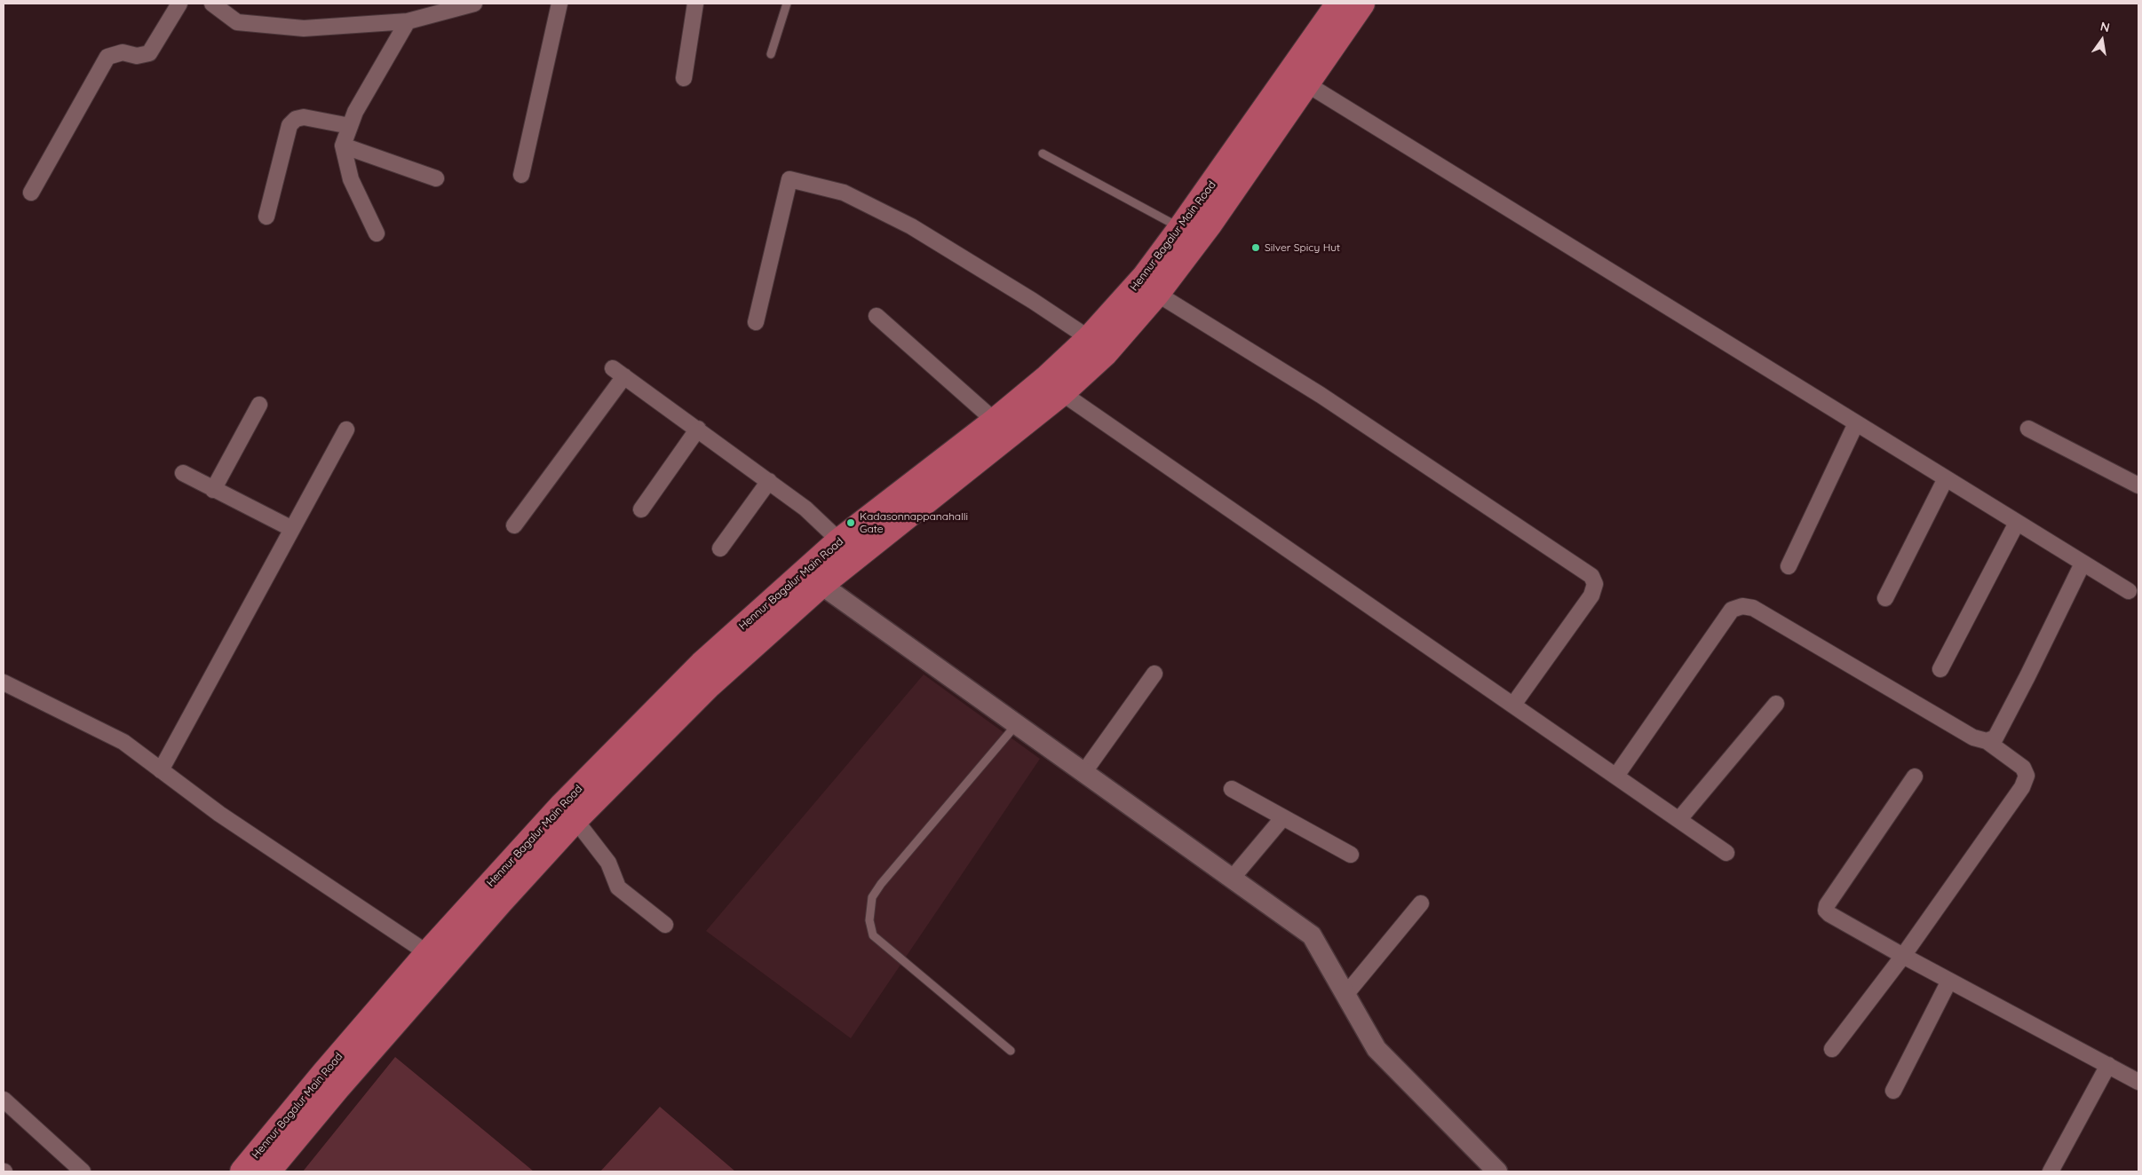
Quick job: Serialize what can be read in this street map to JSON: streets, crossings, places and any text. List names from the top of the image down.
{
  "streets": {
    "main road": ["Hennur Bagalur Main Road"]
  },
  "places": ["Silver Spicy Hut", "Kadasonnappanahalli Gate"],
  "north": "top"
}
